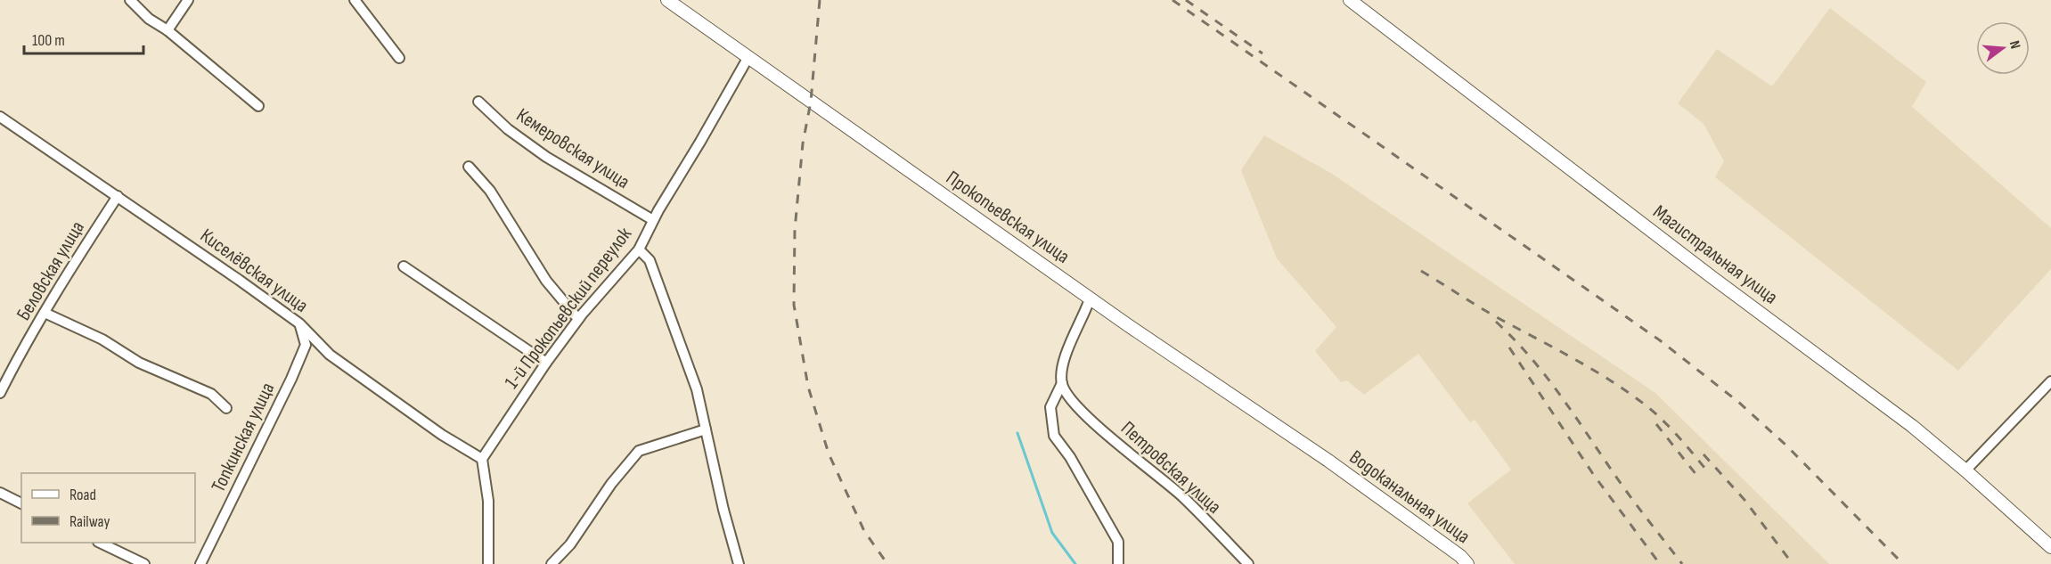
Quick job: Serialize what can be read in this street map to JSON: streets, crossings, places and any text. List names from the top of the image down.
{
  "streets": {
    "main road": ["Прокопьевская улица", "Магистральная улица", "Водоканальная улица"],
    "street": [
      "Кемеровская улица",
      "Беловская улица",
      "Киселёвская улица",
      "1-й Прокопьевский переулок",
      "Топкинская улица",
      "Петровская улица"
    ]
  },
  "crossings": [
    ["Кемеровская улица", "1-й Прокопьевский переулок"],
    ["Прокопьевская улица", "1-й Прокопьевский переулок"],
    ["Прокопьевская улица", "Водоканальная улица"],
    ["Беловская улица", "Киселёвская улица"],
    ["Киселёвская улица", "1-й Прокопьевский переулок"],
    ["Киселёвская улица", "Топкинская улица"]
  ],
  "legend": ["Road", "Railway"],
  "scale_bar": "100 m",
  "north": "right"
}
